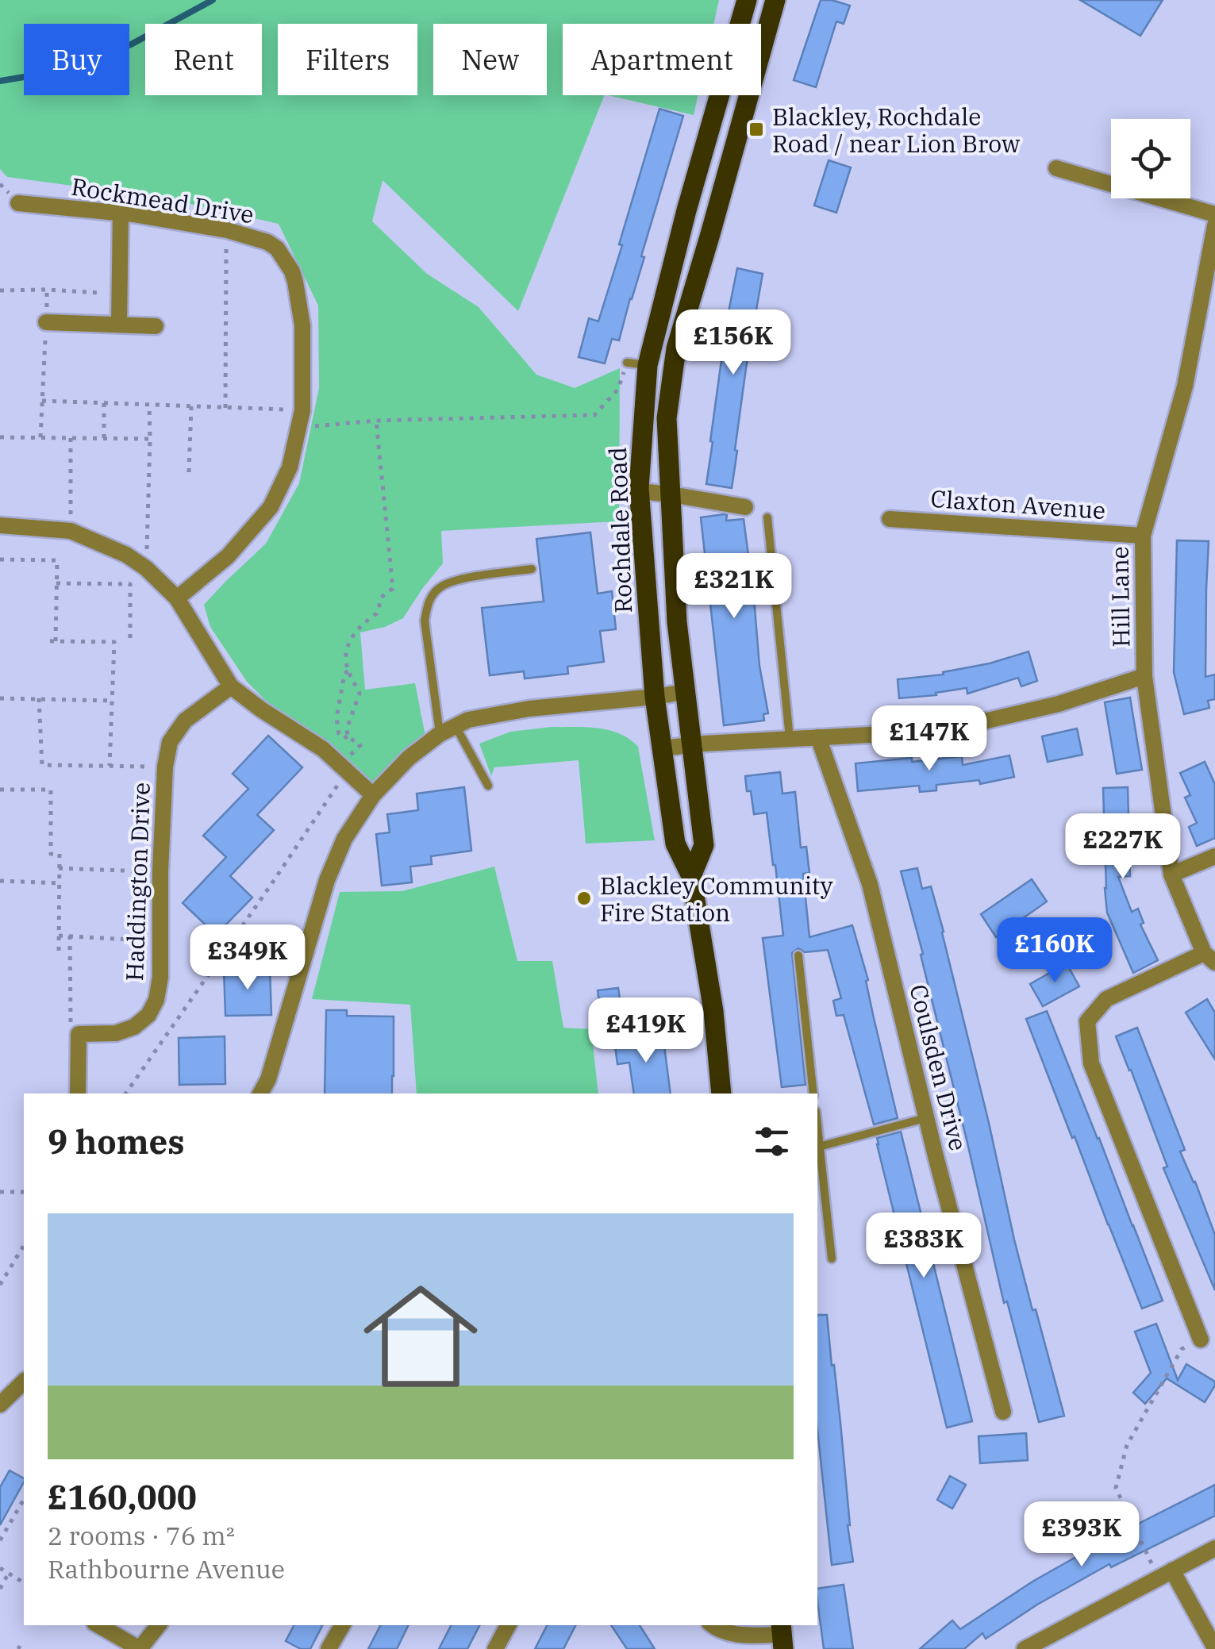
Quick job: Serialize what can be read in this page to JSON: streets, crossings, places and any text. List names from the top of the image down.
{
  "streets": {
    "main road": ["Rochdale Road"],
    "street": [
      "Rockmead Drive",
      "Claxton Avenue",
      "Hill Lane",
      "Haddington Drive",
      "Coulsden Drive"
    ]
  },
  "crossings": [
    ["Claxton Avenue", "Hill Lane"]
  ],
  "places": {
    "transit": ["Blackley, Rochdale Road / near Lion Brow"],
    "other": ["Blackley Community Fire Station"]
  },
  "page": {
    "chip": [
      "Buy",
      "Rent",
      "Filters",
      "New",
      "Apartment"
    ],
    "price": [
      "£156K",
      "£321K",
      "£147K",
      "£227K",
      "£160K",
      "£349K",
      "£419K",
      "£383K",
      "£393K"
    ],
    "heading": "9 homes",
    "list": [
      {
        "name": "£160,000",
        "note": "2 rooms · 76 m² · Rathbourne Avenue"
      }
    ]
  }
}
